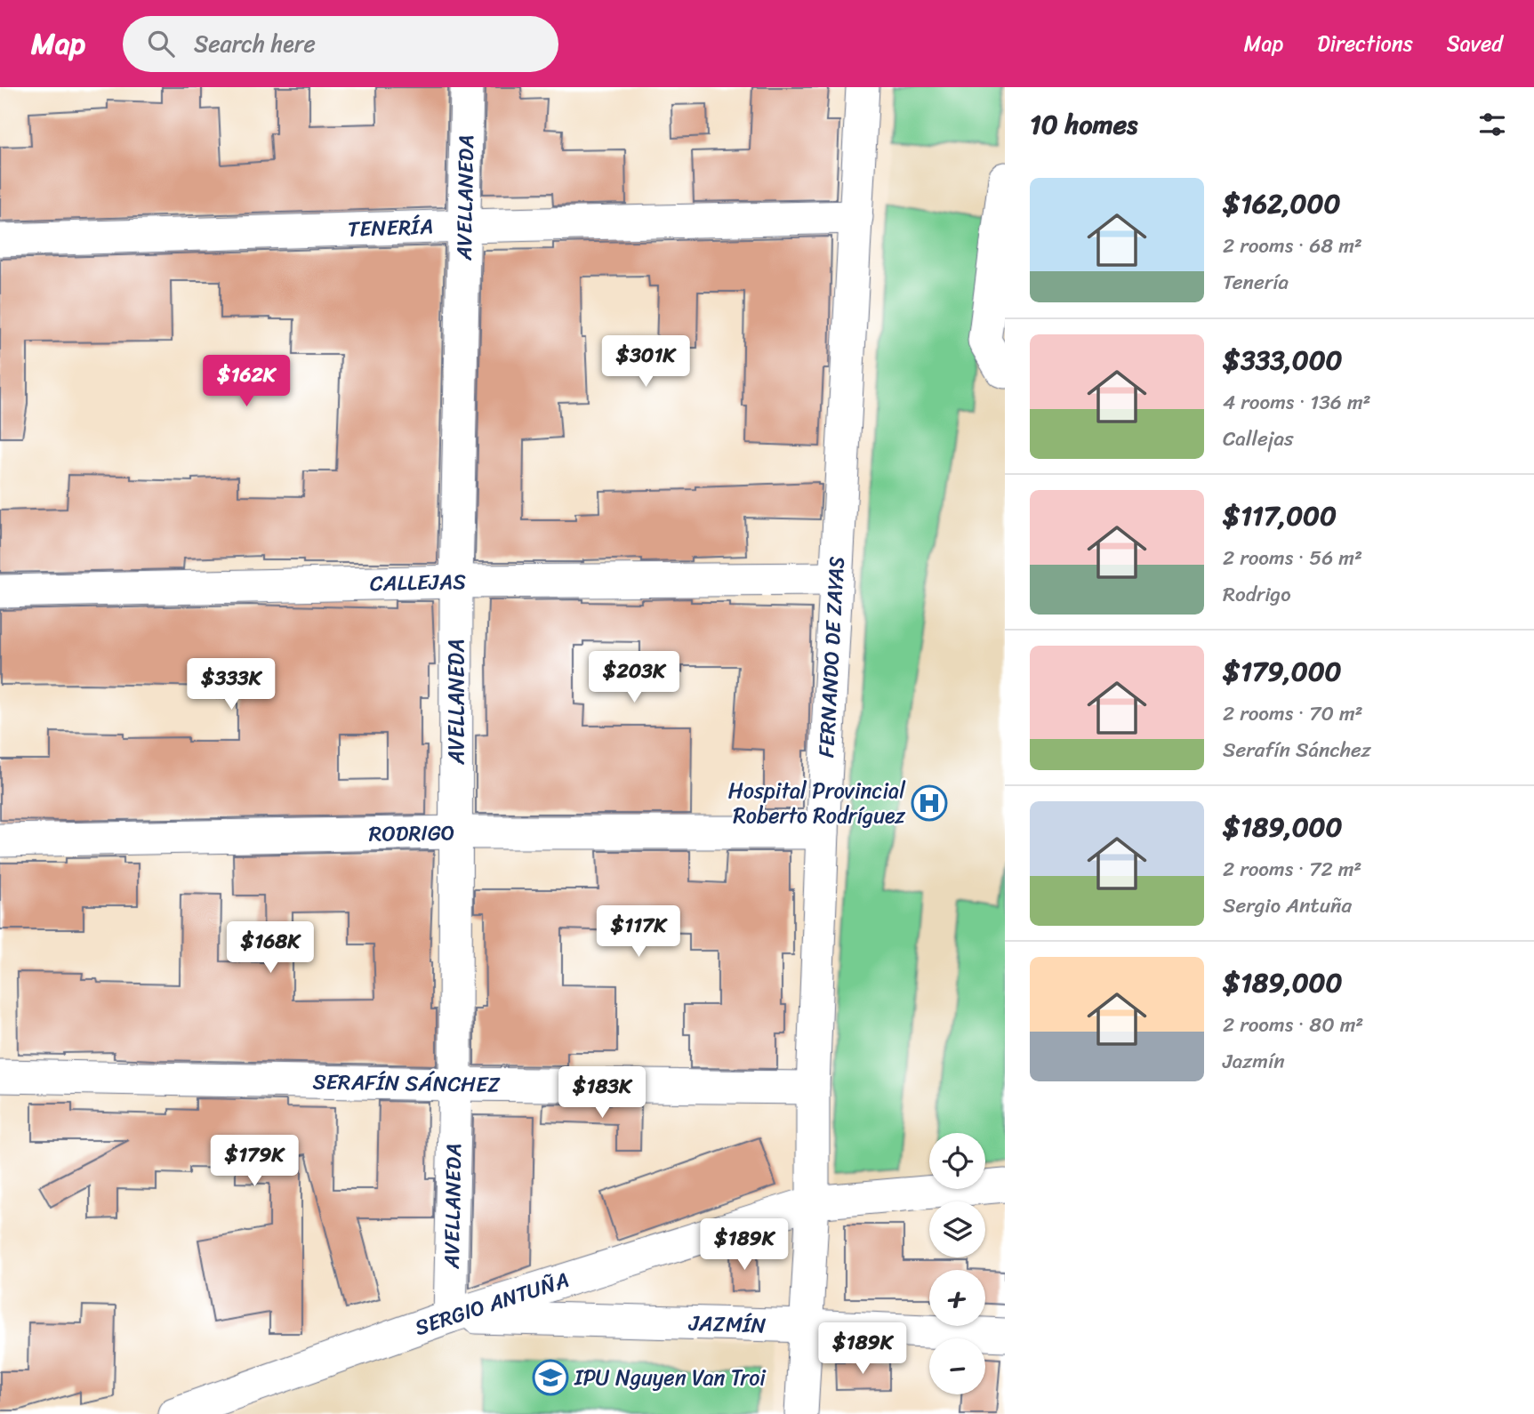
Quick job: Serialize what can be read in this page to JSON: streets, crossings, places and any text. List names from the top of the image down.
{
  "streets": {
    "street": [
      "AVELLANEDA",
      "TENERÍA",
      "CALLEJAS",
      "FERNANDO DE ZAYAS",
      "RODRIGO",
      "SERAFÍN SÁNCHEZ",
      "SERGIO ANTUÑA",
      "JAZMÍN"
    ]
  },
  "crossings": [
    ["AVELLANEDA", "TENERÍA"],
    ["AVELLANEDA", "CALLEJAS"],
    ["AVELLANEDA", "RODRIGO"],
    ["AVELLANEDA", "SERAFÍN SÁNCHEZ"],
    ["AVELLANEDA", "SERGIO ANTUÑA"],
    ["AVELLANEDA", "JAZMÍN"],
    ["TENERÍA", "FERNANDO DE ZAYAS"],
    ["CALLEJAS", "FERNANDO DE ZAYAS"],
    ["FERNANDO DE ZAYAS", "RODRIGO"],
    ["FERNANDO DE ZAYAS", "SERAFÍN SÁNCHEZ"],
    ["FERNANDO DE ZAYAS", "SERGIO ANTUÑA"],
    ["FERNANDO DE ZAYAS", "JAZMÍN"],
    ["SERGIO ANTUÑA", "JAZMÍN"]
  ],
  "places": {
    "hospital": ["Hospital Provincial Roberto Rodríguez"],
    "school or university": ["IPU Nguyen Van Troi"]
  },
  "page": {
    "header": "Map",
    "search": "Search here",
    "nav": ["Map", "Directions", "Saved"],
    "heading": "10 homes",
    "list": [
      {
        "name": "$162,000",
        "note": "2 rooms · 68 m² · Tenería"
      },
      {
        "name": "$333,000",
        "note": "4 rooms · 136 m² · Callejas"
      },
      {
        "name": "$117,000",
        "note": "2 rooms · 56 m² · Rodrigo"
      },
      {
        "name": "$179,000",
        "note": "2 rooms · 70 m² · Serafín Sánchez"
      },
      {
        "name": "$189,000",
        "note": "2 rooms · 72 m² · Sergio Antuña"
      },
      {
        "name": "$189,000",
        "note": "2 rooms · 80 m² · Jazmín"
      }
    ],
    "price": [
      "$301K",
      "$162K",
      "$203K",
      "$333K",
      "$117K",
      "$168K",
      "$183K",
      "$179K",
      "$189K",
      "$189K"
    ],
    "map_buttons": ["+", "−"]
  }
}
